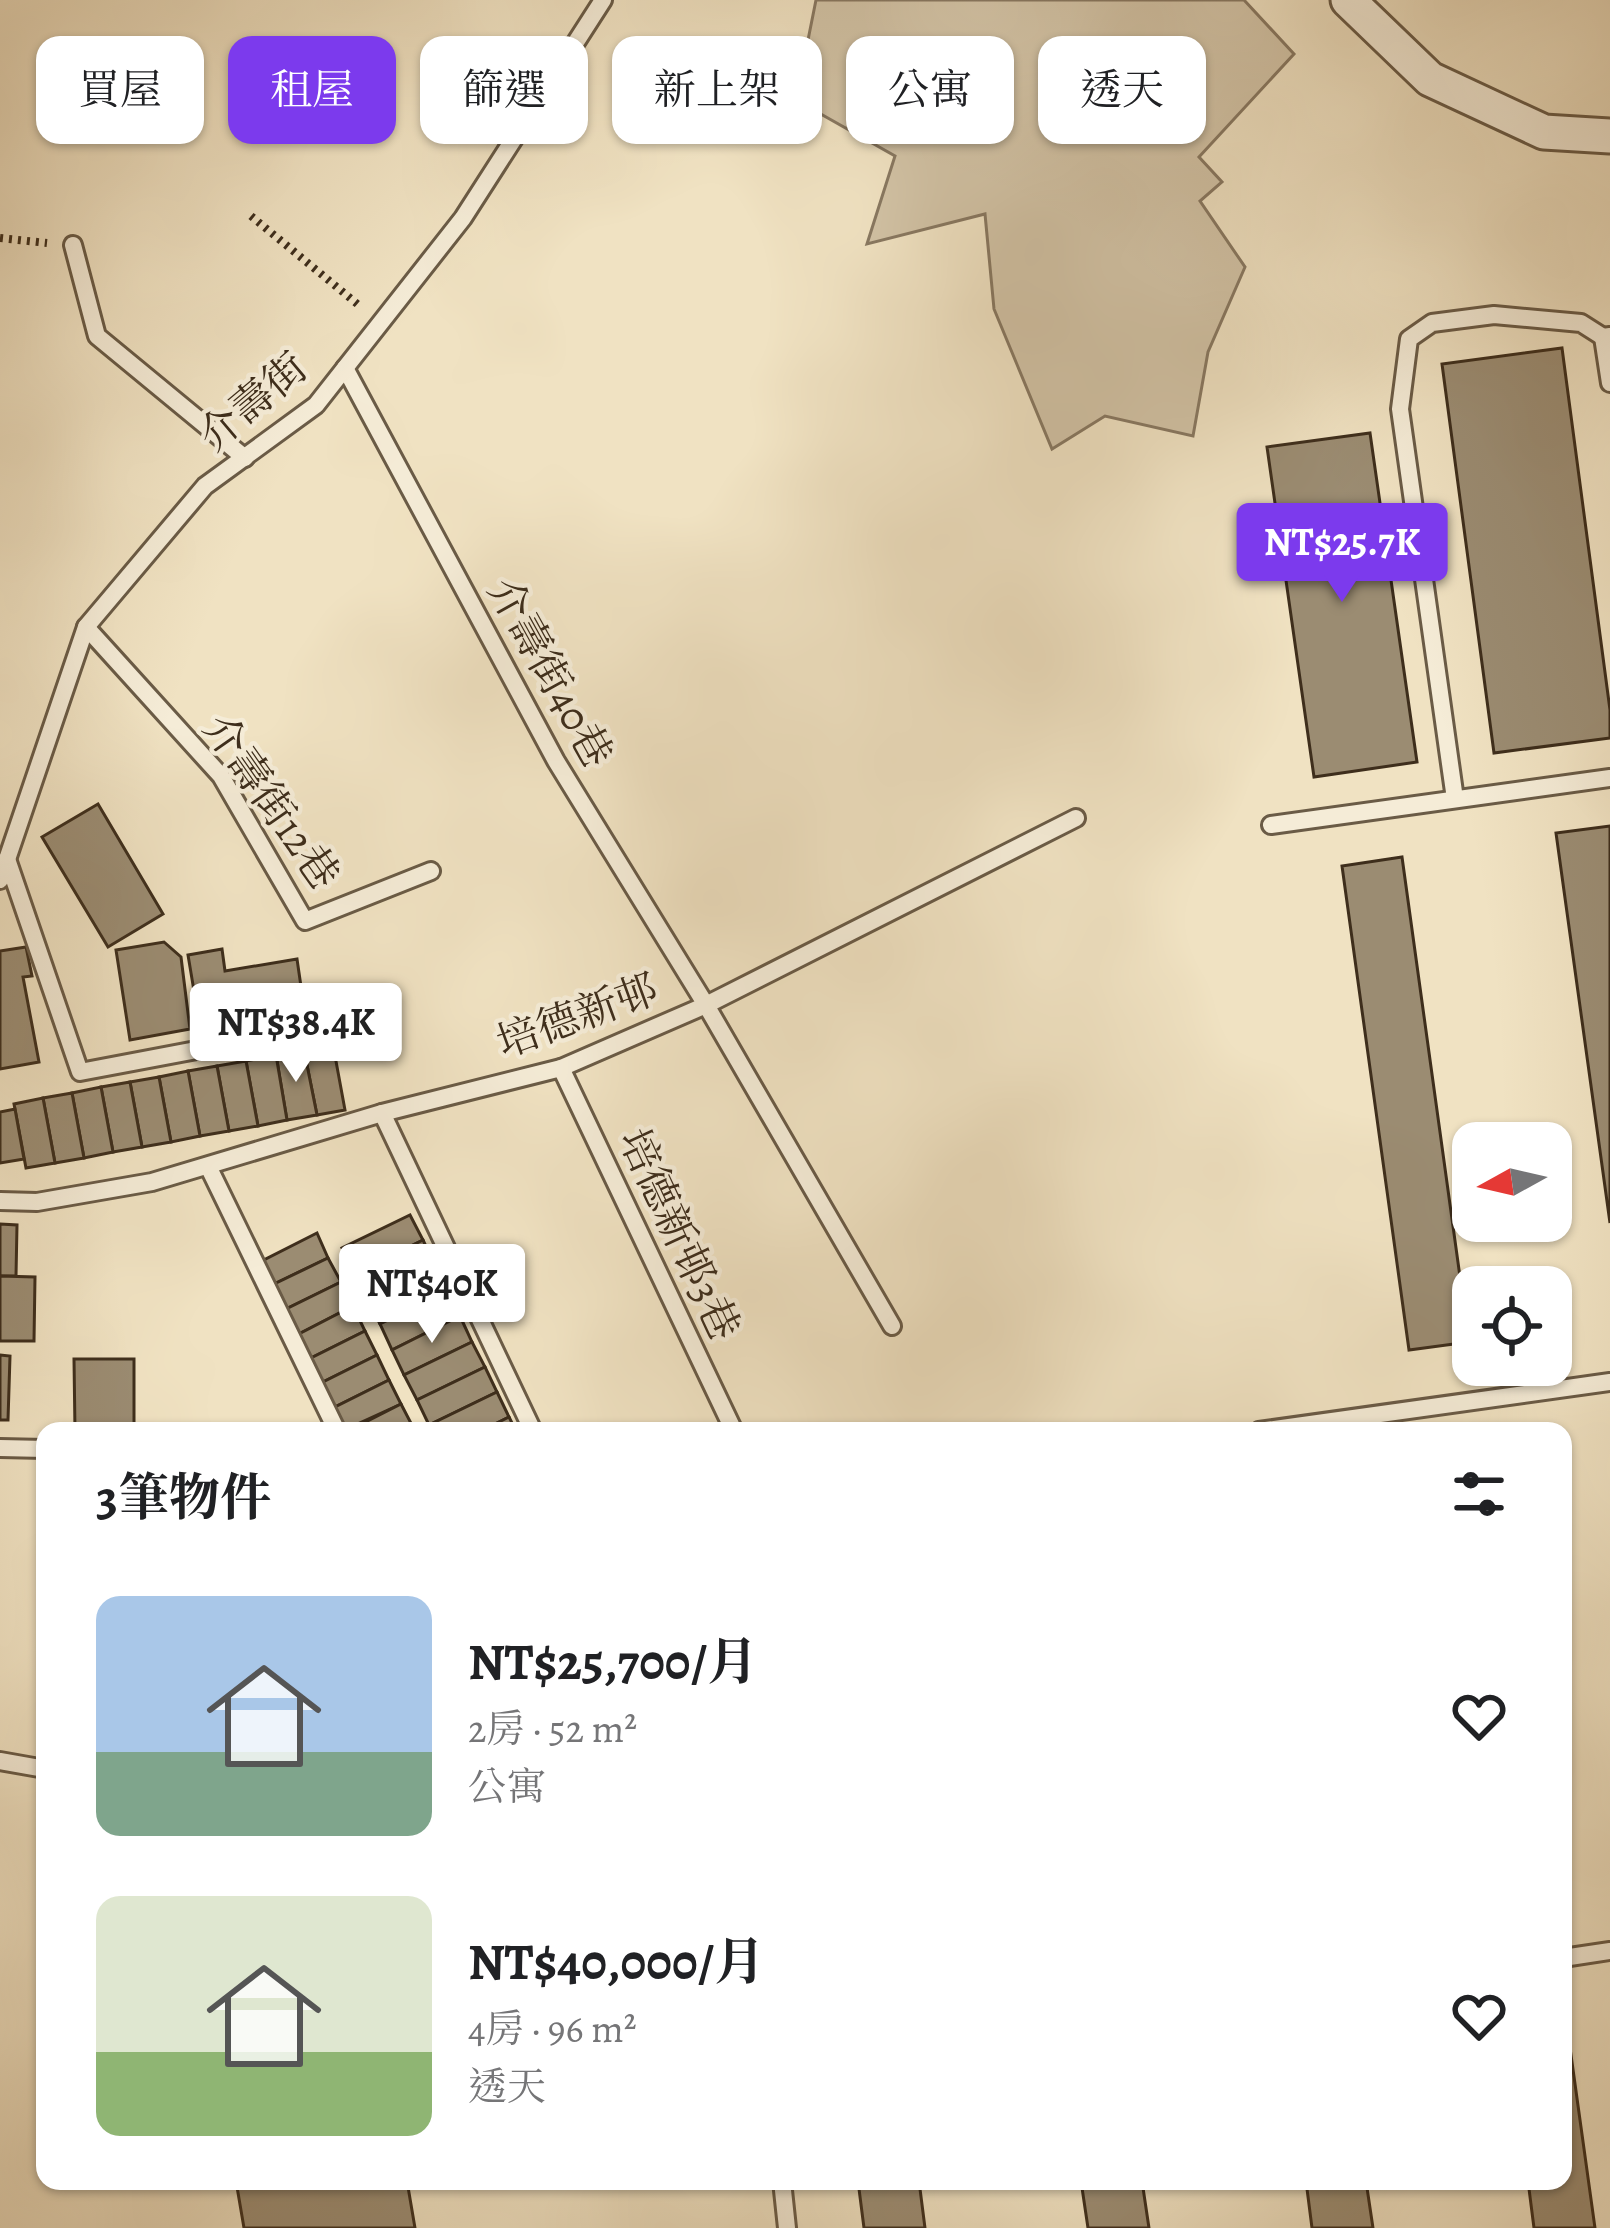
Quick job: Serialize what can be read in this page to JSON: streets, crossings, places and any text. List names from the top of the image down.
{
  "streets": {
    "lane": [
      "介壽街",
      "介壽街40巷",
      "介壽街12巷",
      "培德新邨",
      "培德新邨3巷"
    ]
  },
  "crossings": [
    ["介壽街", "介壽街40巷"],
    ["介壽街", "介壽街12巷"],
    ["介壽街40巷", "培德新邨"],
    ["培德新邨", "培德新邨3巷"]
  ],
  "north": "left",
  "page": {
    "chip": [
      "買屋",
      "租屋",
      "篩選",
      "新上架",
      "公寓",
      "透天"
    ],
    "price": ["NT$25.7K", "NT$38.4K", "NT$40K"],
    "heading": "3筆物件",
    "list": [
      {
        "name": "NT$25,700/月",
        "note": "2房 · 52 m² · 公寓"
      },
      {
        "name": "NT$40,000/月",
        "note": "4房 · 96 m² · 透天"
      }
    ]
  }
}
